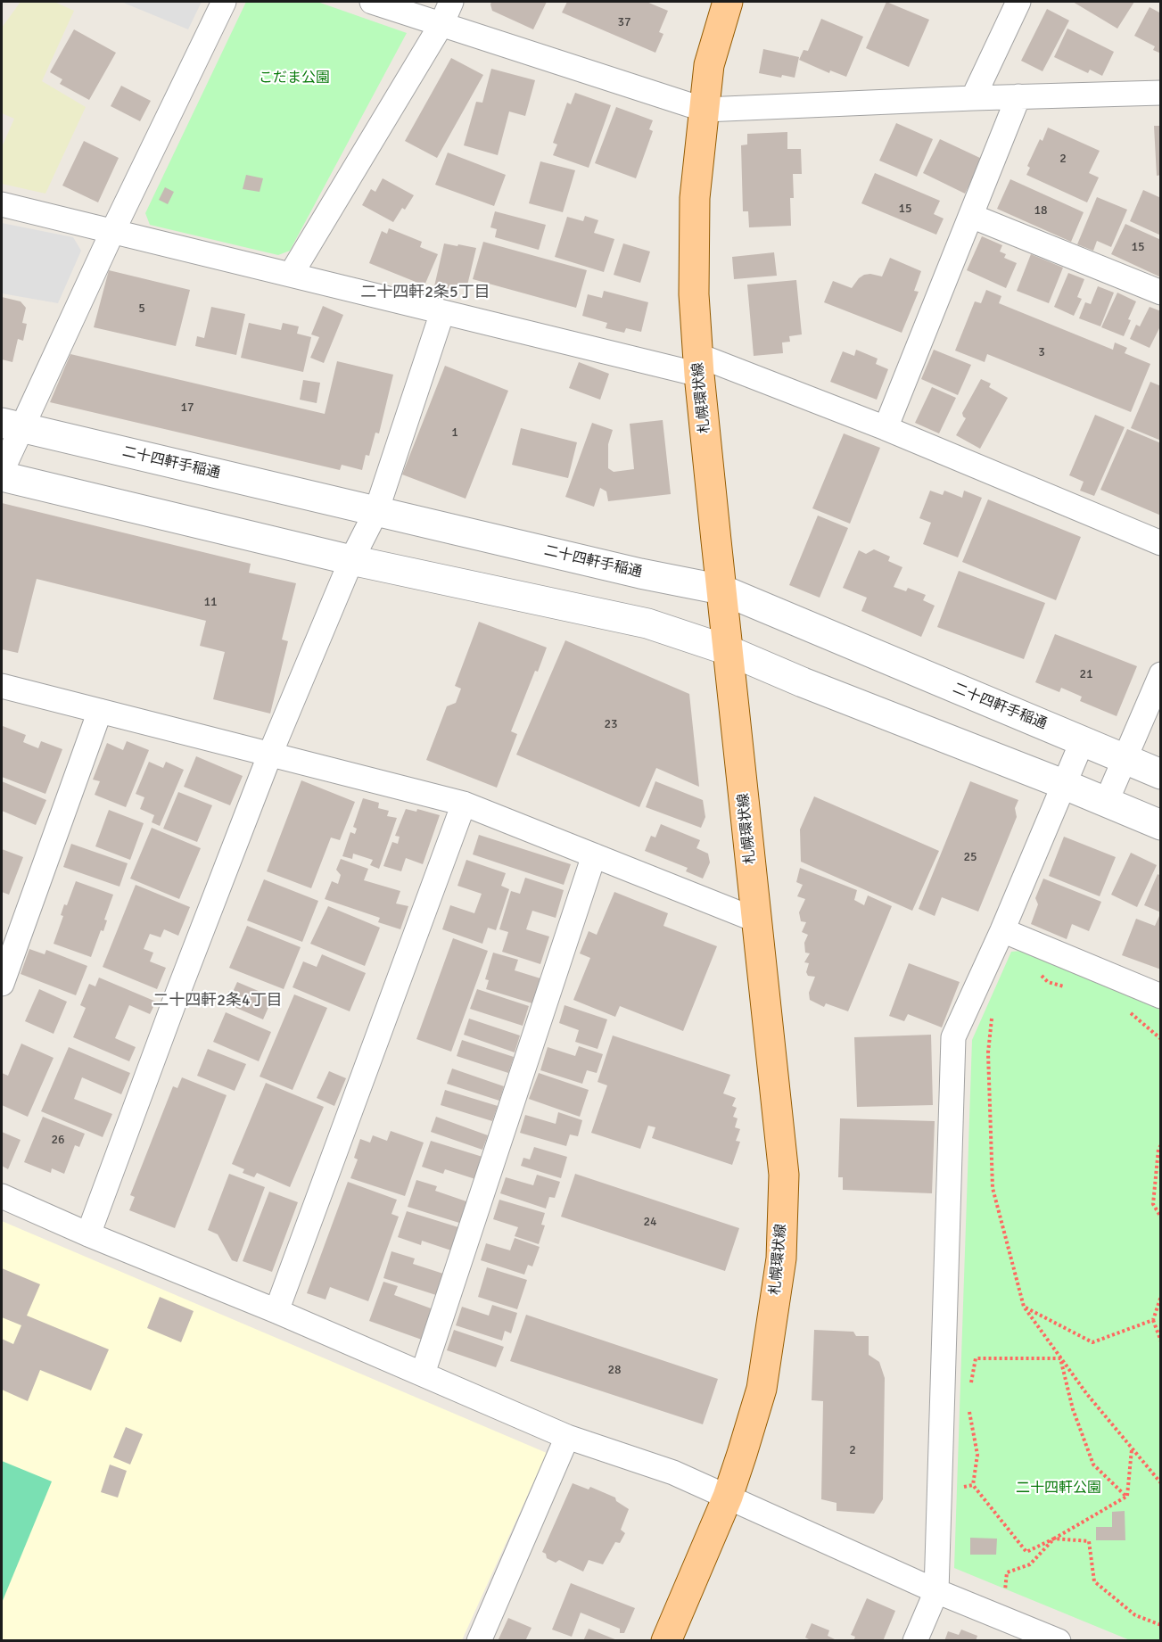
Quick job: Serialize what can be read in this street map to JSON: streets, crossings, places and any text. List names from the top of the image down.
{
  "streets": {
    "main road": ["札幌環状線"],
    "street": ["二十四軒手稲通"]
  },
  "crossings": [
    ["札幌環状線", "二十四軒手稲通"]
  ],
  "districts": ["二十四軒2条5丁目", "二十四軒2条4丁目"],
  "parks": ["こだま公園", "二十四軒公園"],
  "house_numbers": [
    "37",
    "2",
    "15",
    "18",
    "15",
    "5",
    "3",
    "17",
    "1",
    "11",
    "21",
    "23",
    "25",
    "26",
    "24",
    "28",
    "2"
  ]
}
